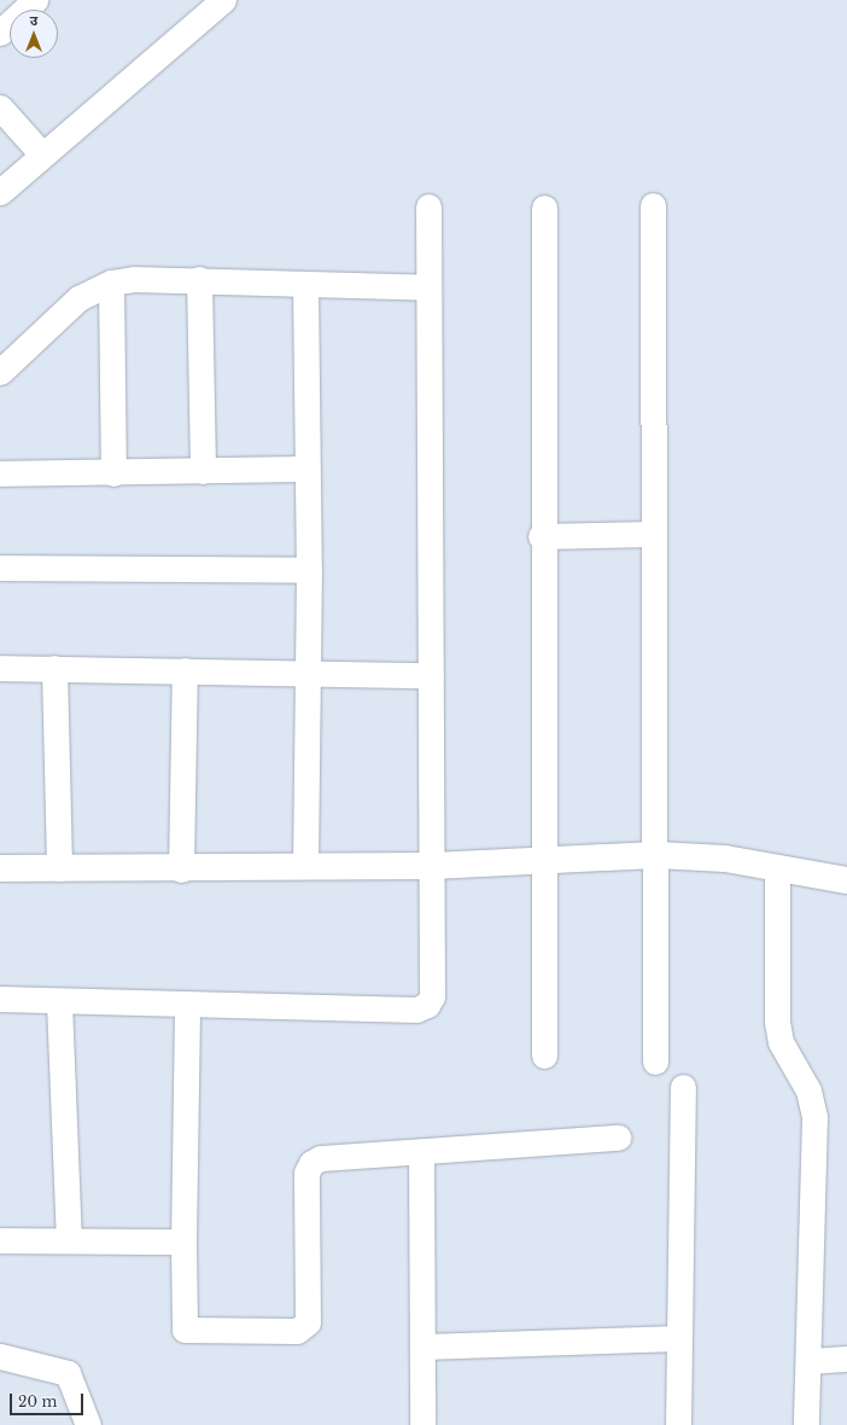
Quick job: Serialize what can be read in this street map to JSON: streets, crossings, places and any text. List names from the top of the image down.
{
  "scale_bar": "20 m",
  "north": "top"
}
